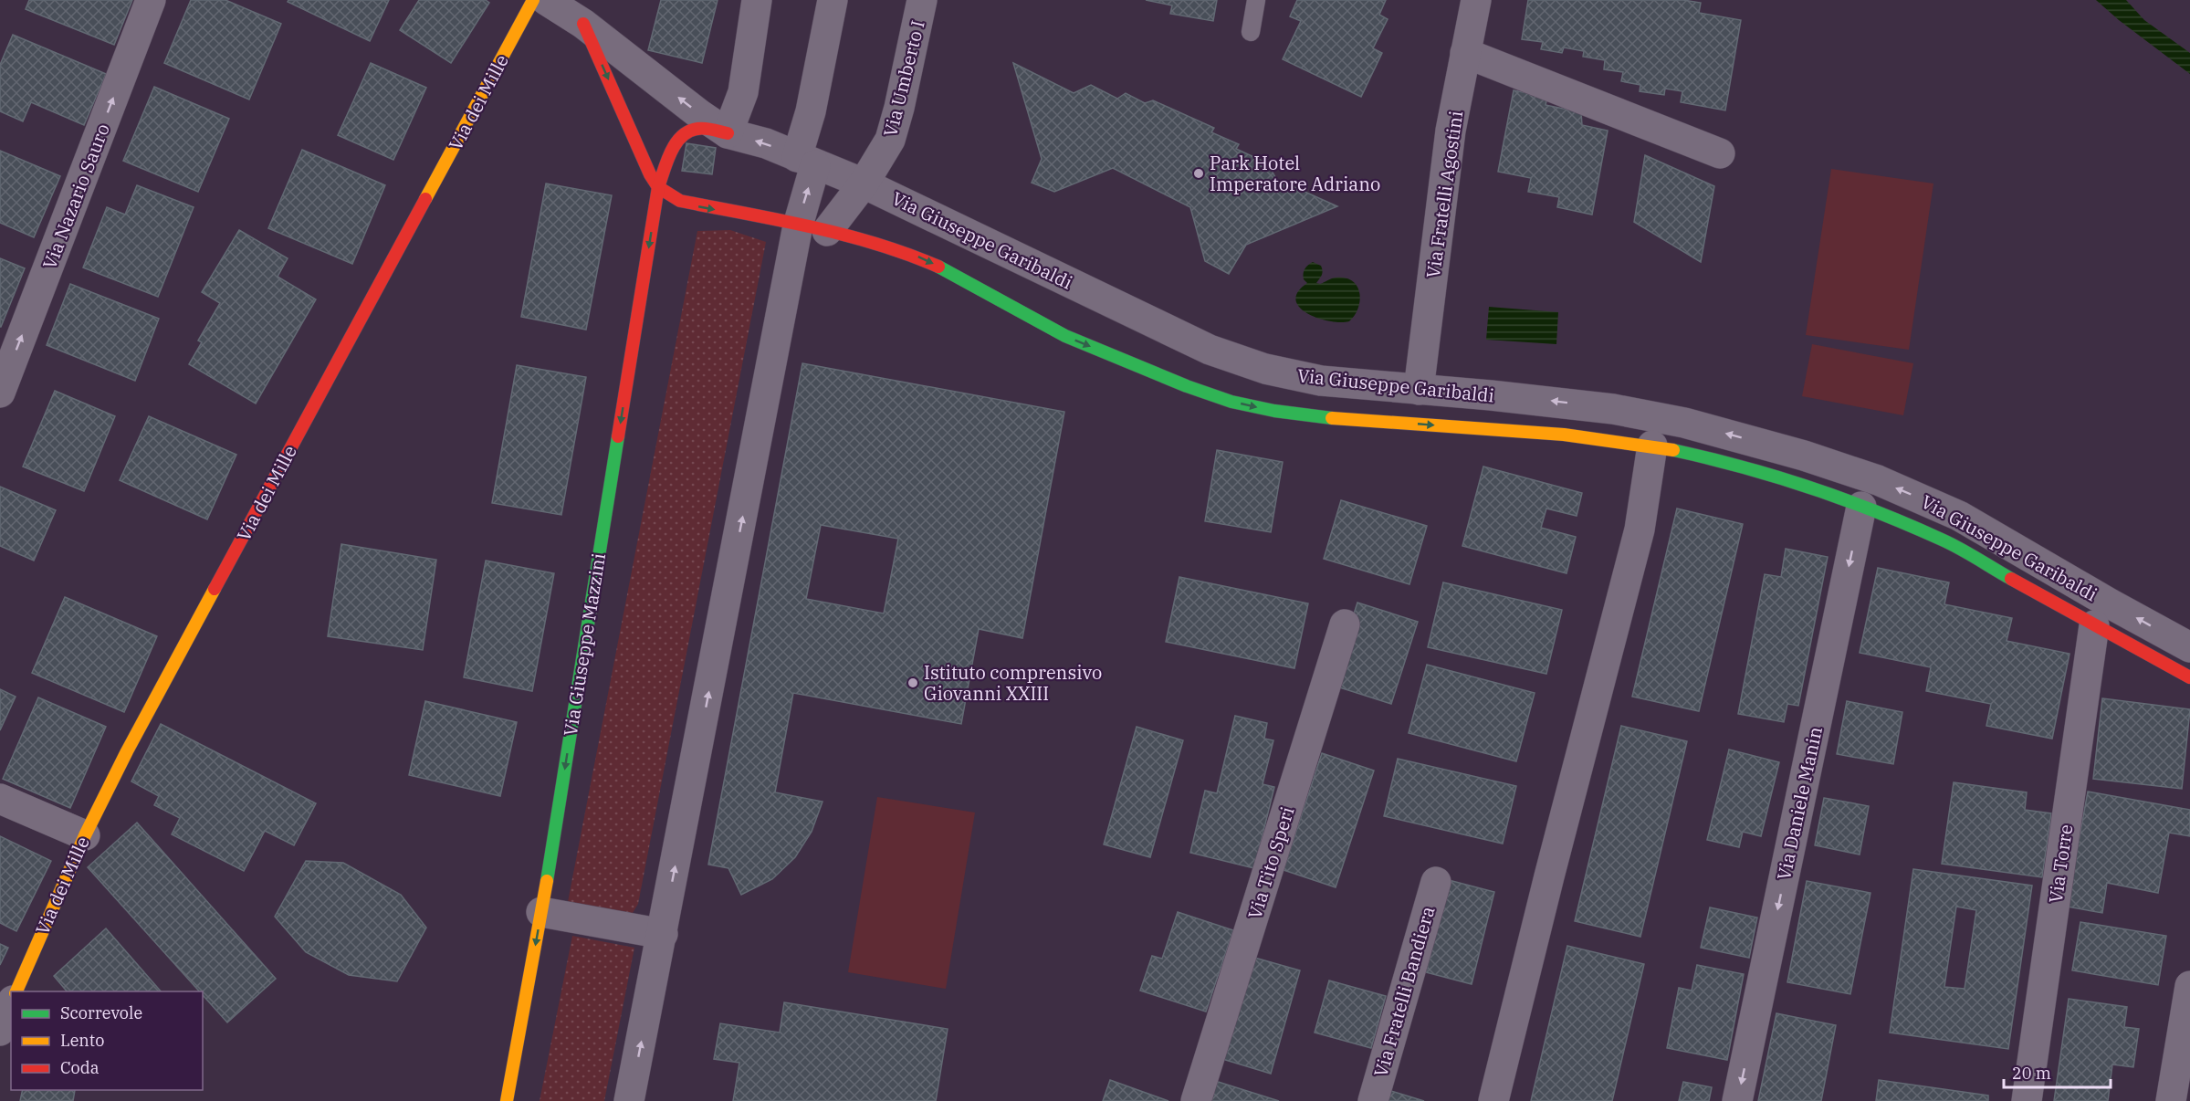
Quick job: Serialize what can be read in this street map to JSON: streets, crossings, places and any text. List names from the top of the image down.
{
  "streets": {
    "street": [
      "Via Umberto I",
      "Via dei Mille",
      "Via Fratelli Agostini",
      "Via Nazario Sauro",
      "Via Giuseppe Garibaldi",
      "Via Giuseppe Mazzini",
      "Via Daniele Manin",
      "Via Tito Speri",
      "Via Torre",
      "Via Fratelli Bandiera"
    ]
  },
  "crossings": [
    ["Via Umberto I", "Via Giuseppe Garibaldi"],
    ["Via Fratelli Agostini", "Via Giuseppe Garibaldi"],
    ["Via Giuseppe Garibaldi", "Via Giuseppe Mazzini"],
    ["Via Giuseppe Garibaldi", "Via Daniele Manin"],
    ["Via Giuseppe Garibaldi", "Via Torre"]
  ],
  "one_way": ["Via Nazario Sauro", "Via Giuseppe Mazzini"],
  "places": ["Park Hotel Imperatore Adriano", "Istituto comprensivo Giovanni XXIII"],
  "legend": ["Scorrevole", "Lento", "Coda"],
  "scale_bar": "20 m"
}
